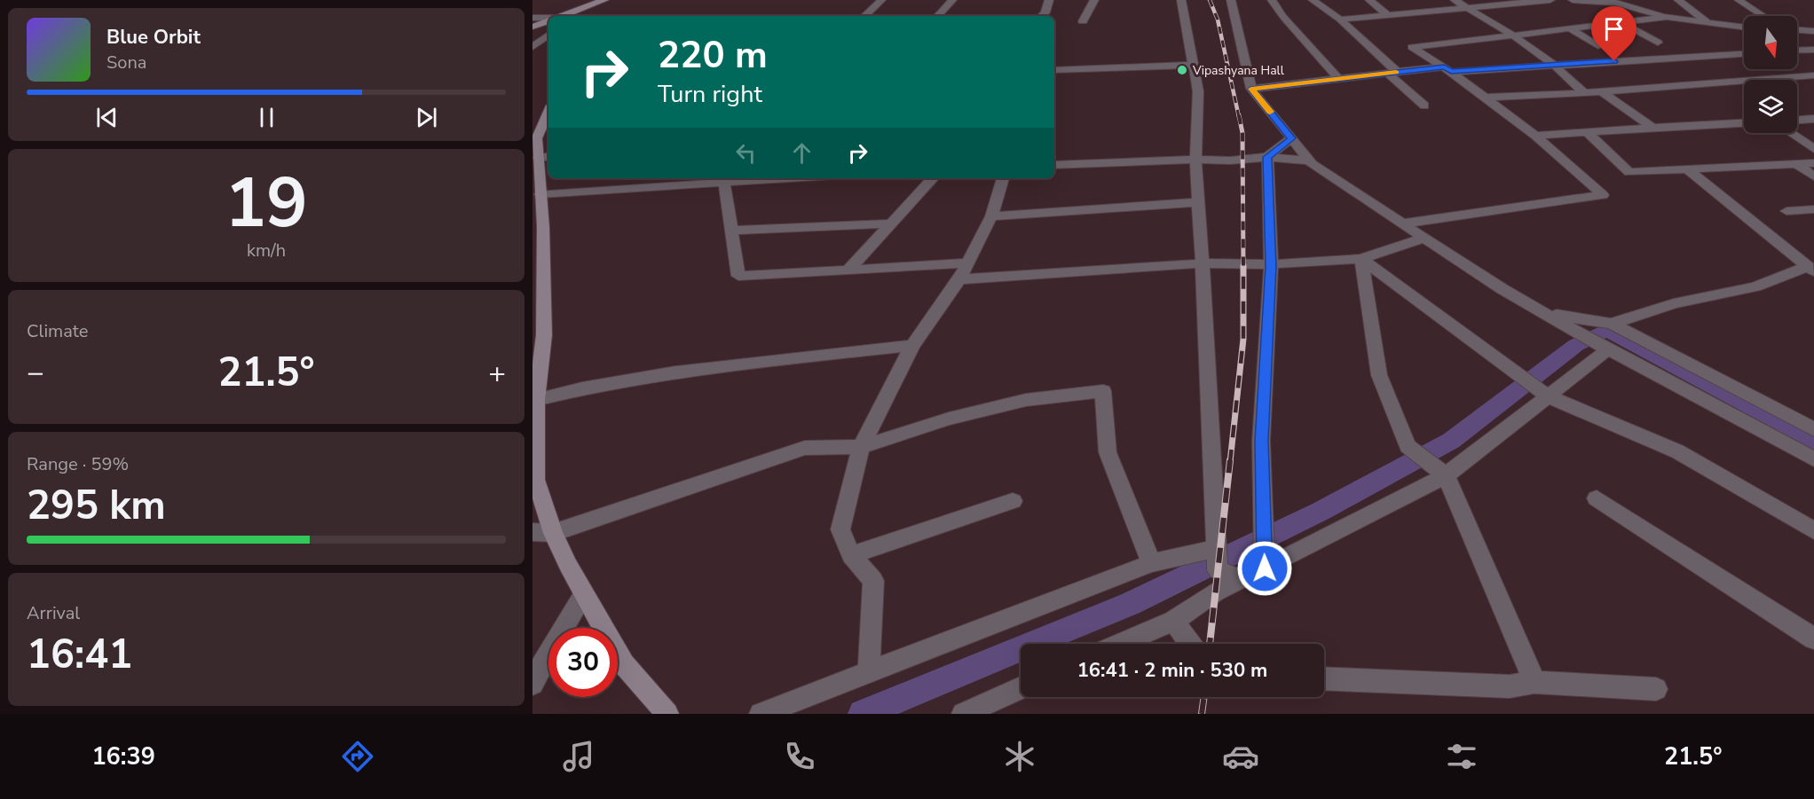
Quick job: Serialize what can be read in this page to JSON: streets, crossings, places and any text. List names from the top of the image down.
{
  "places": ["Vipashyana Hall"],
  "north": "bottom",
  "page": {
    "turn": ["220 m", "Turn right"],
    "song": ["Blue Orbit", "Sona"],
    "tile": [
      ["19", "km/h"],
      "Climate",
      ["Range · 59%", "295 km"],
      ["Arrival", "16:41"]
    ],
    "heat": ["−", "21.5°", "+"],
    "limit": "30",
    "trip": "16:41 · 2 min · 530 m",
    "tabs": ["16:39", "21.5°"]
  }
}
